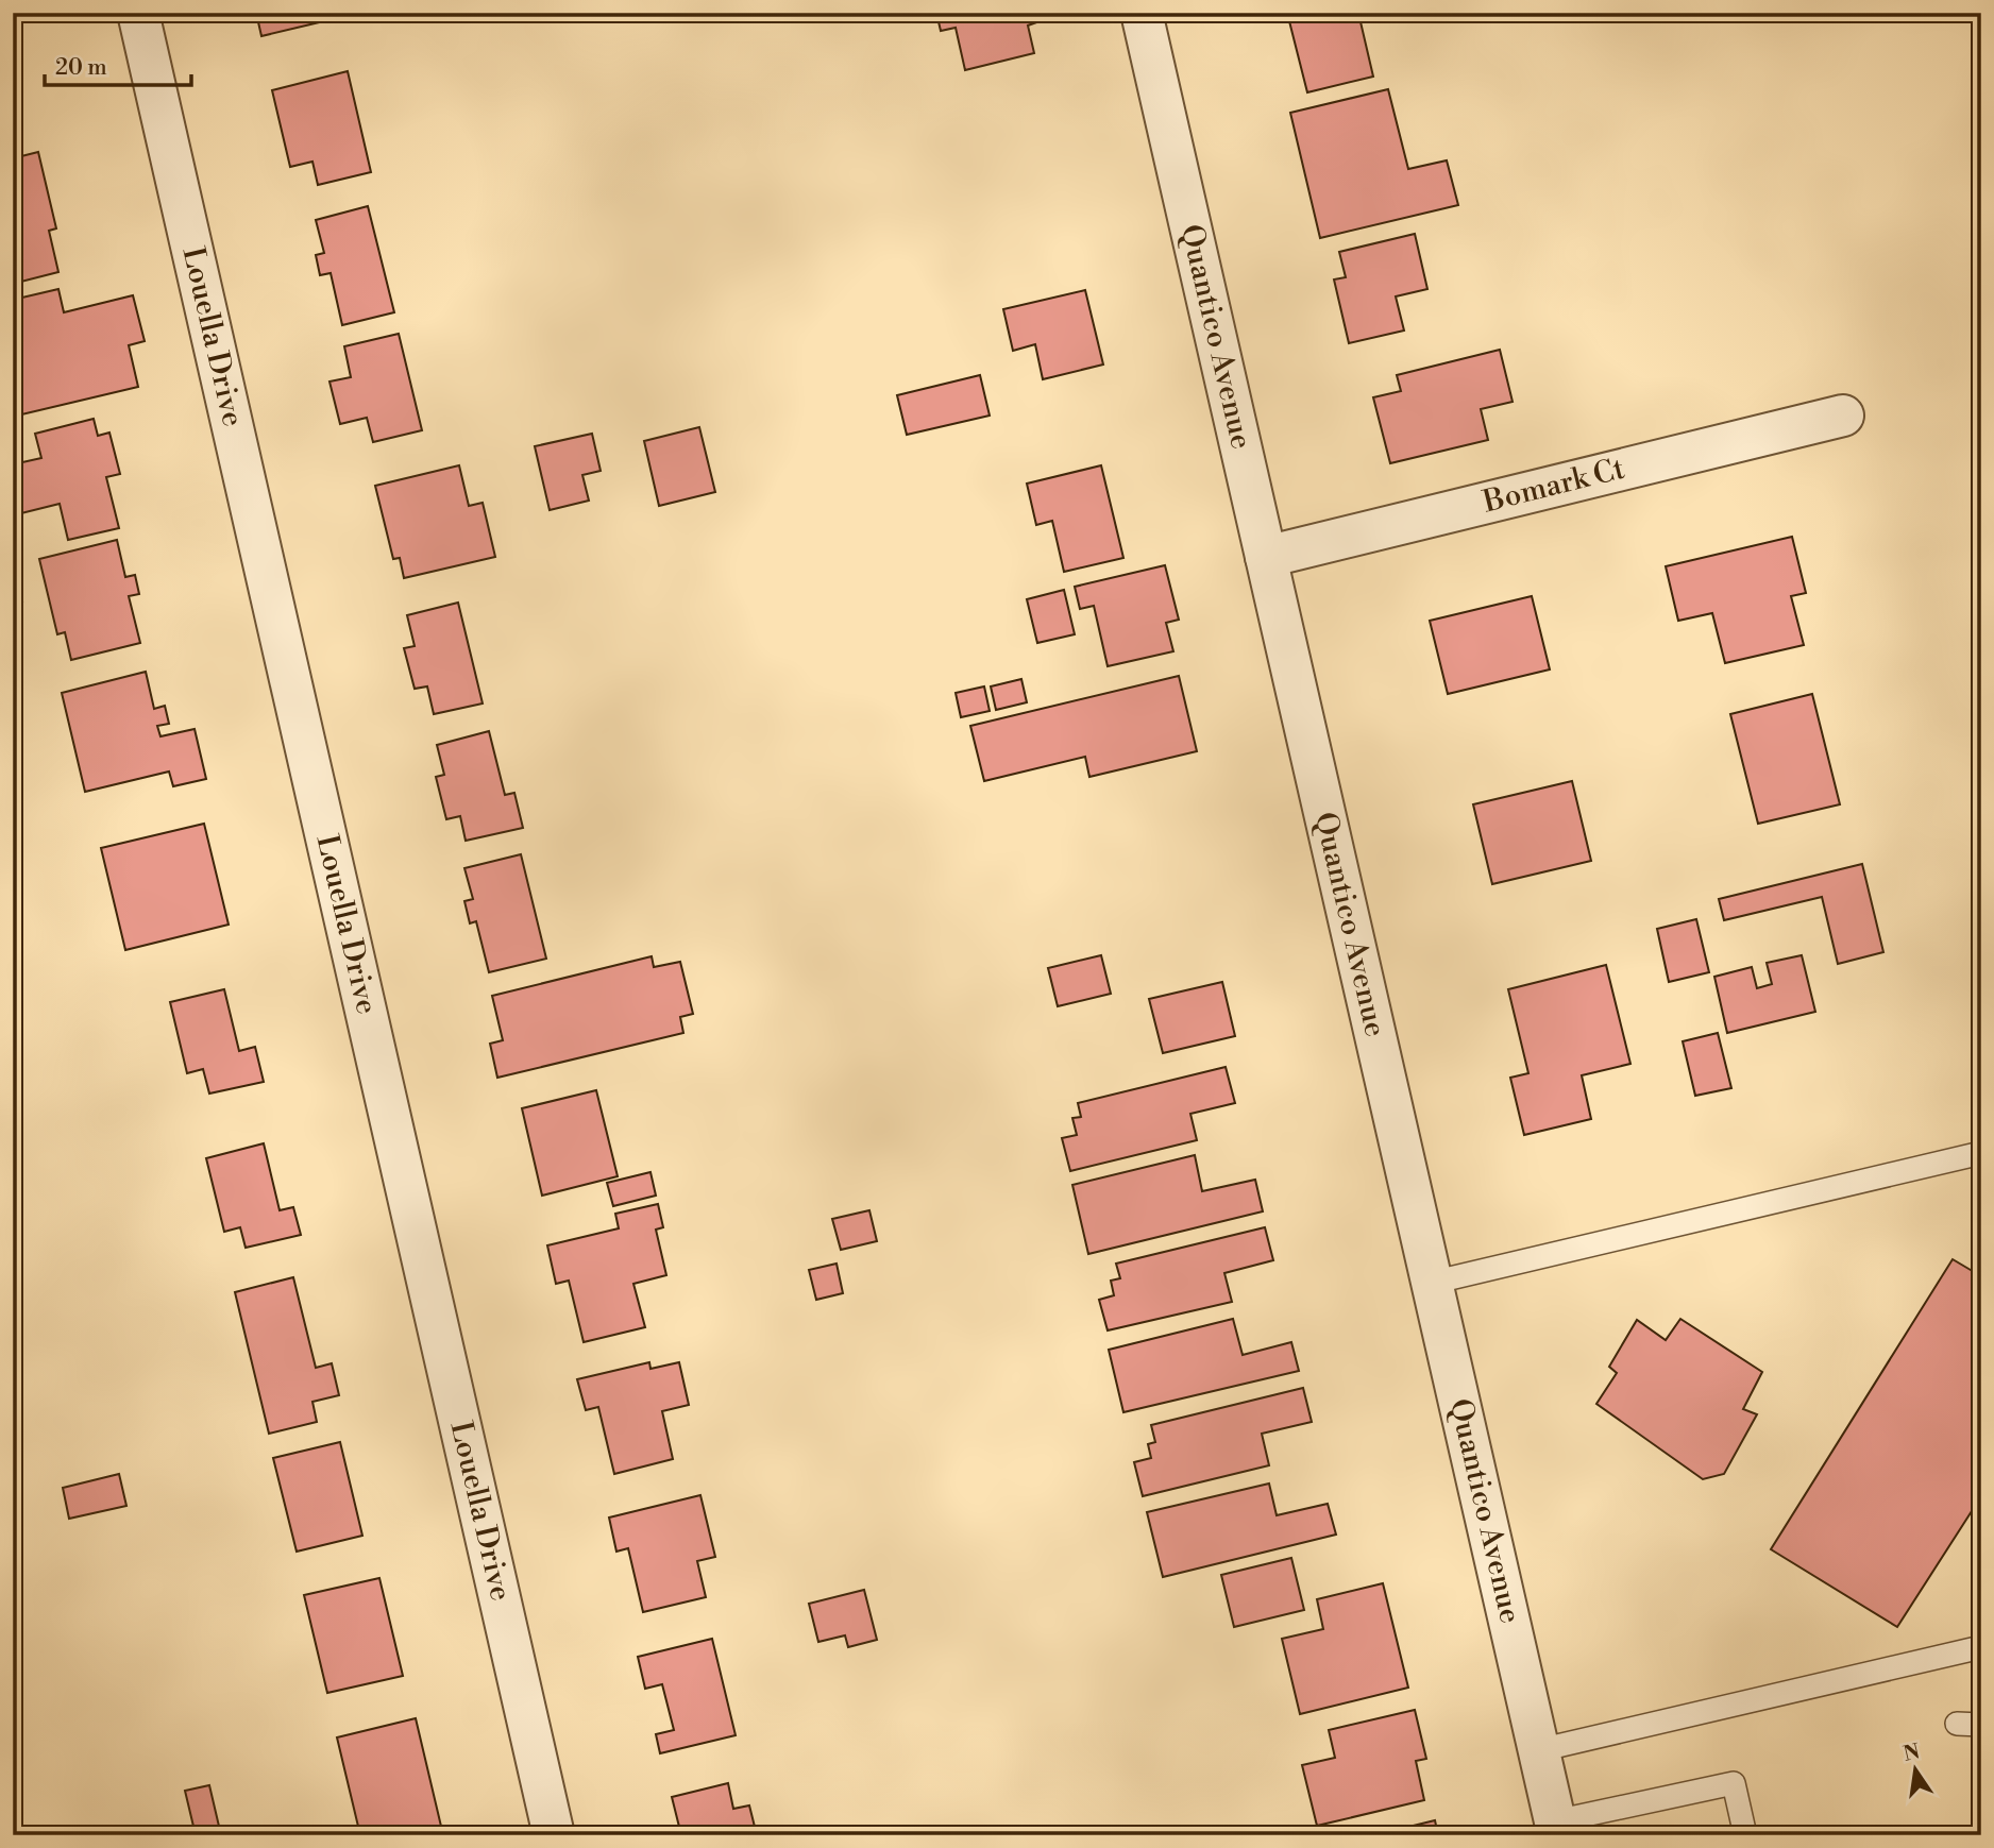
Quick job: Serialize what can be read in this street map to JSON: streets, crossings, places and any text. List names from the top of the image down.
{
  "streets": {
    "street": ["Louella Drive", "Quantico Avenue", "Bomark Ct"]
  },
  "crossings": [
    ["Quantico Avenue", "Bomark Ct"]
  ],
  "scale_bar": "20 m",
  "north": "top"
}
